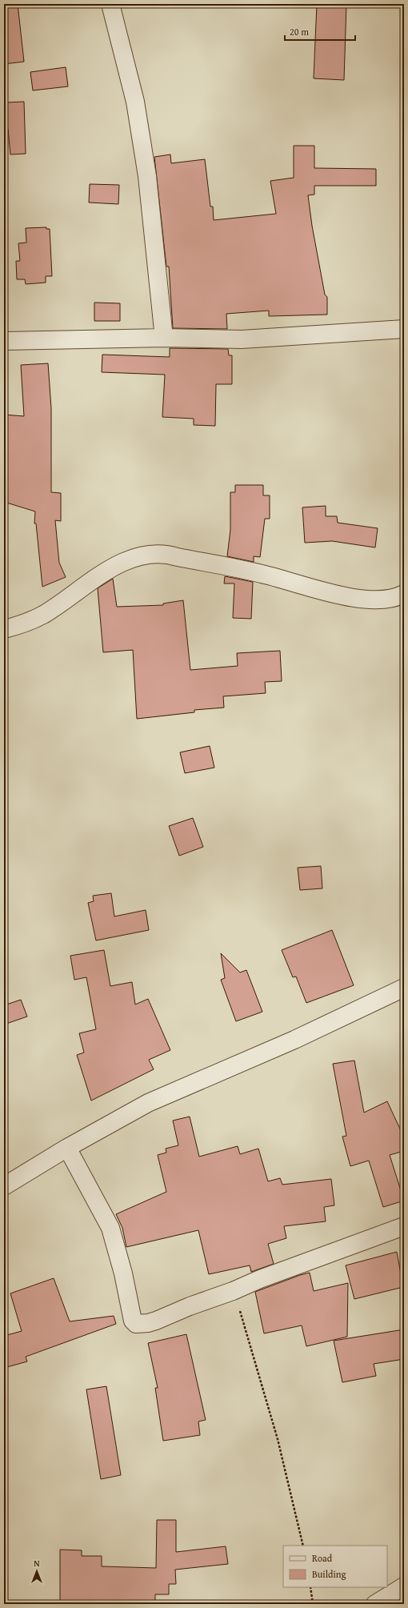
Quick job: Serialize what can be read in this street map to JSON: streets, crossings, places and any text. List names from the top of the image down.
{
  "legend": ["Road", "Building"],
  "scale_bar": "20 m",
  "north": "top"
}
